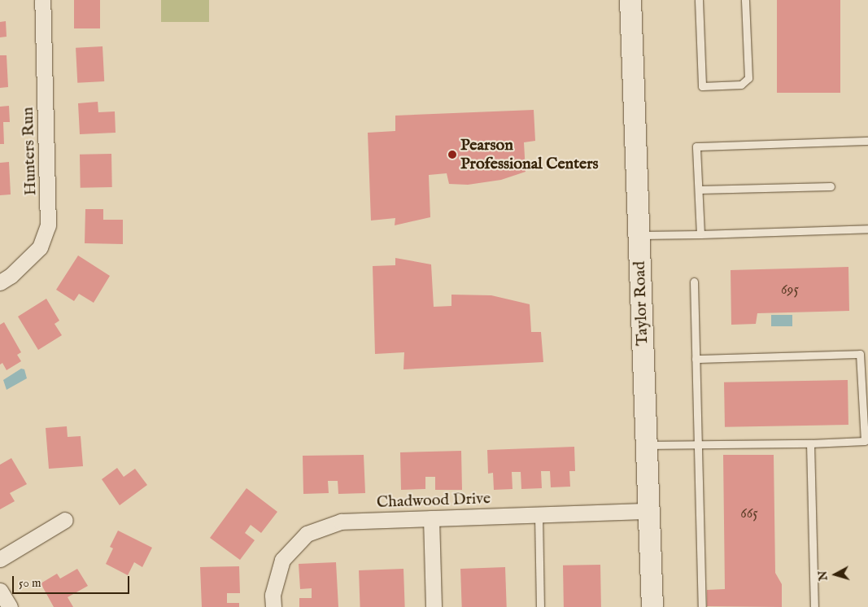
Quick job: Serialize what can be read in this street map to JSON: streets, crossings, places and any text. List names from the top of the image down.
{
  "streets": {
    "main road": ["Taylor Road"],
    "street": ["Hunters Run", "Chadwood Drive"]
  },
  "crossings": [
    ["Taylor Road", "Chadwood Drive"]
  ],
  "places": ["Pearson Professional Centers"],
  "house_numbers": ["695", "665"],
  "scale_bar": "50 m",
  "north": "left"
}
